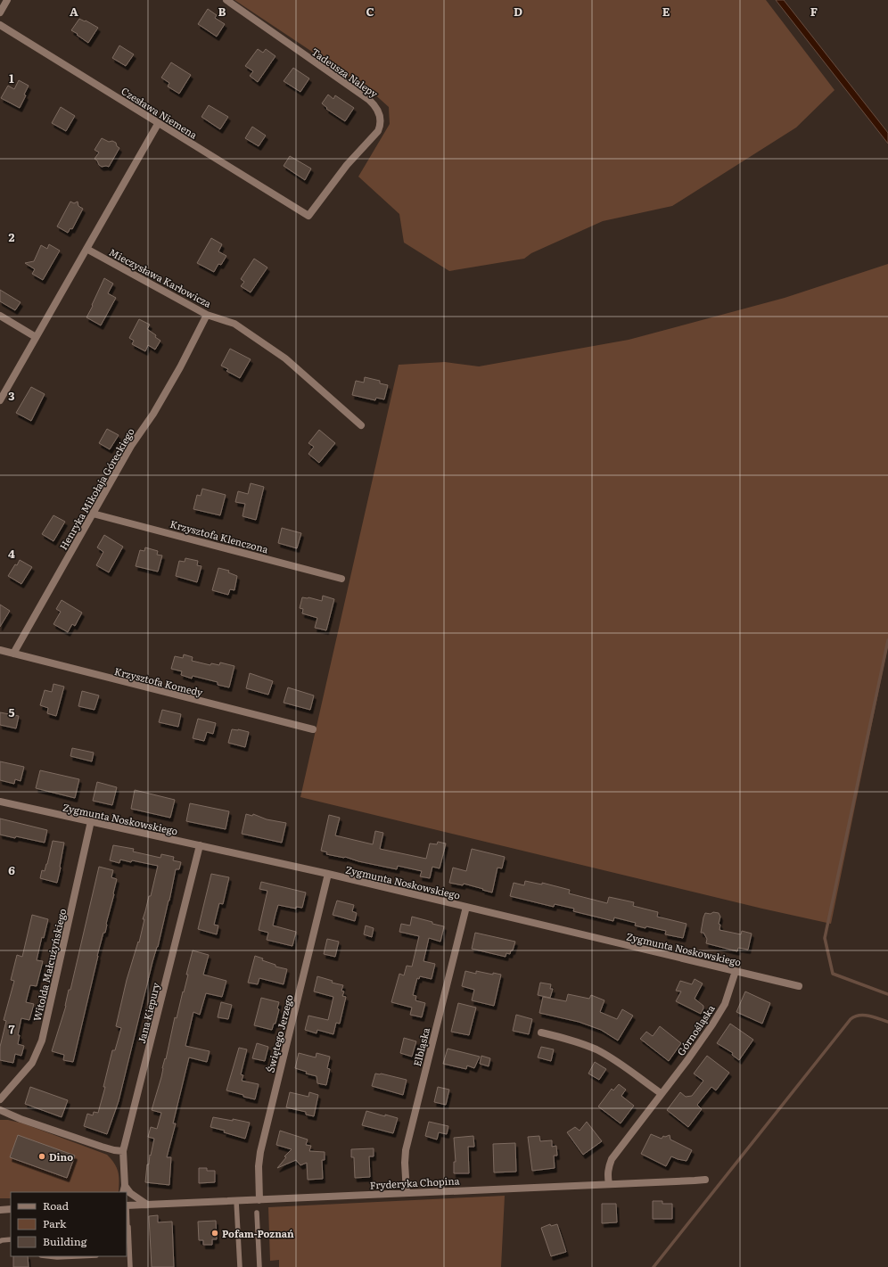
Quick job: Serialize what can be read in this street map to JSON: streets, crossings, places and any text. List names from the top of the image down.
{
  "streets": {
    "street": [
      "Tadeusza Nalepy",
      "Czesława Niemena",
      "Mieczysława Karłowicza",
      "Henryka Mikołaja Góreckiego",
      "Krzysztofa Klenczona",
      "Krzysztofa Komedy",
      "Zygmunta Noskowskiego",
      "Witolda Małcużyńskiego",
      "Jana Kiepury",
      "Górnośląska",
      "Świętego Jerzego",
      "Elbląska",
      "Fryderyka Chopina"
    ]
  },
  "crossings": [
    ["Tadeusza Nalepy", "Czesława Niemena"],
    ["Mieczysława Karłowicza", "Henryka Mikołaja Góreckiego"],
    ["Henryka Mikołaja Góreckiego", "Krzysztofa Klenczona"],
    ["Henryka Mikołaja Góreckiego", "Krzysztofa Komedy"],
    ["Zygmunta Noskowskiego", "Witolda Małcużyńskiego"],
    ["Zygmunta Noskowskiego", "Jana Kiepury"],
    ["Zygmunta Noskowskiego", "Górnośląska"],
    ["Zygmunta Noskowskiego", "Świętego Jerzego"],
    ["Zygmunta Noskowskiego", "Elbląska"],
    ["Górnośląska", "Fryderyka Chopina"],
    ["Świętego Jerzego", "Fryderyka Chopina"],
    ["Elbląska", "Fryderyka Chopina"]
  ],
  "places": ["Dino", "Pofam-Poznań"],
  "legend": ["Road", "Park", "Building"],
  "grid": {
    "columns": [
      "A",
      "B",
      "C",
      "D",
      "E",
      "F"
    ],
    "rows": [
      "1",
      "2",
      "3",
      "4",
      "5",
      "6",
      "7"
    ]
  }
}
